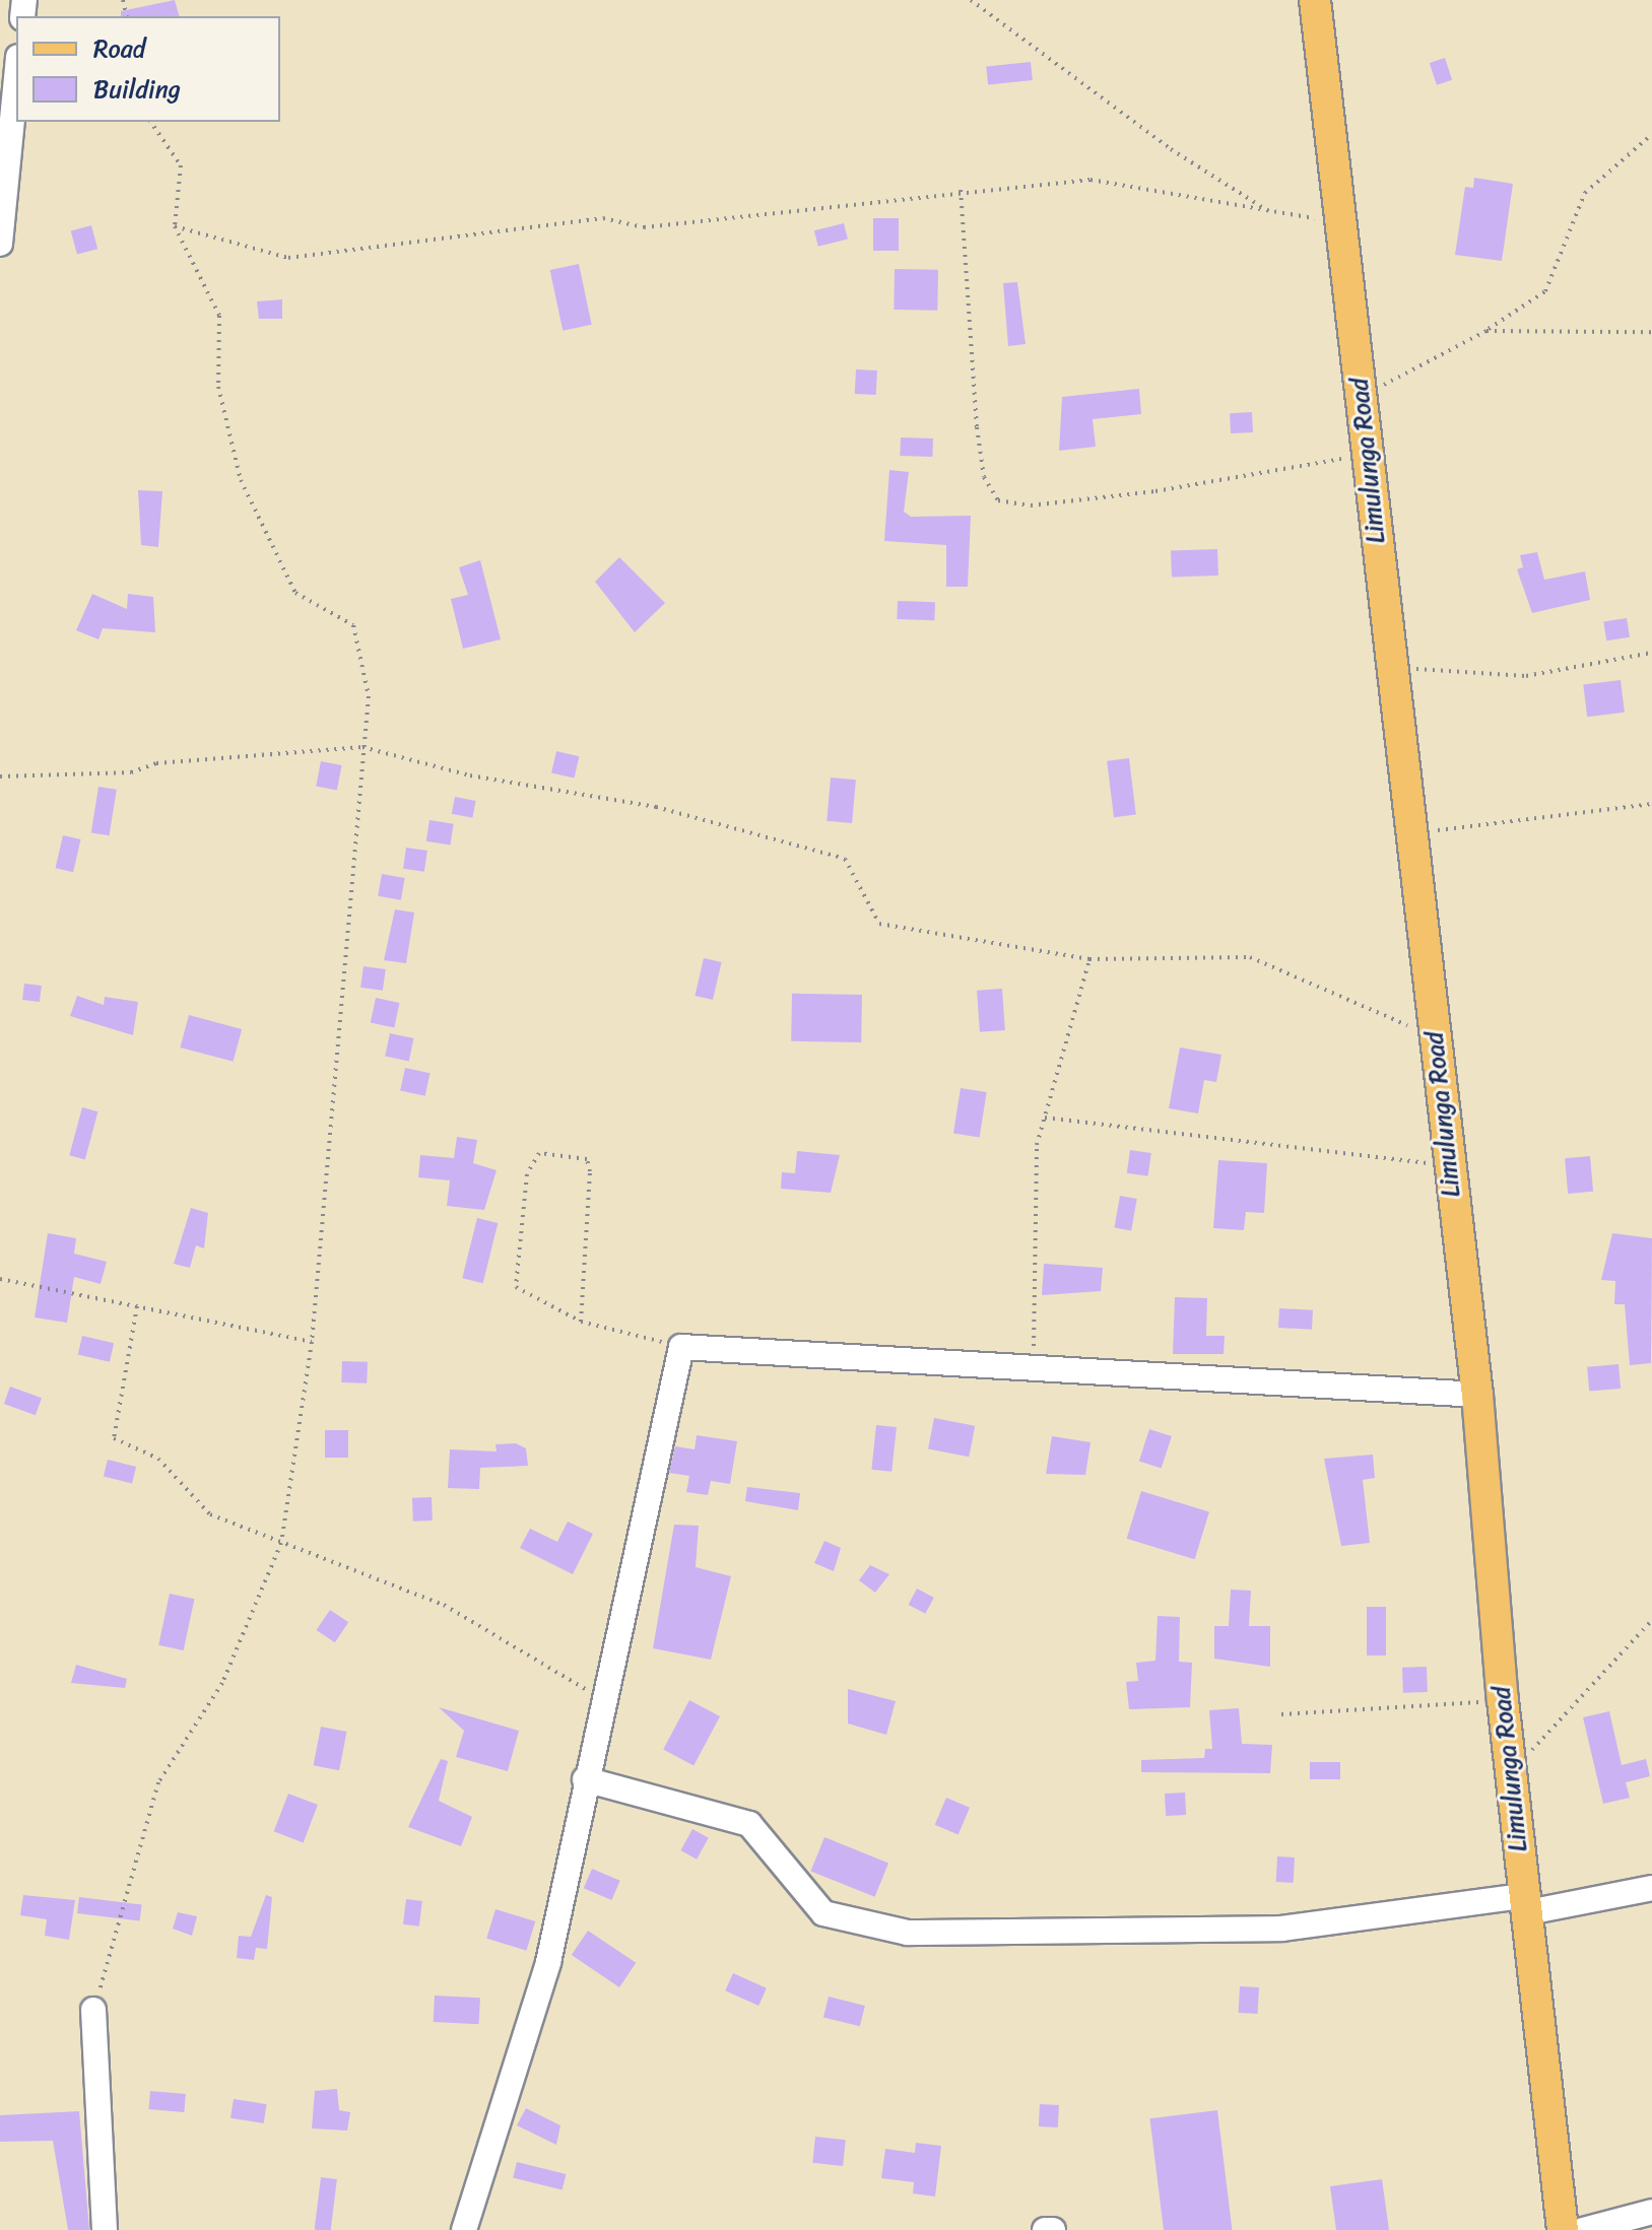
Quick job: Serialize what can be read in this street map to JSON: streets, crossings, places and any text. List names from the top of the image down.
{
  "streets": {
    "main road": ["Limulunga Road"]
  },
  "legend": ["Road", "Building"]
}
